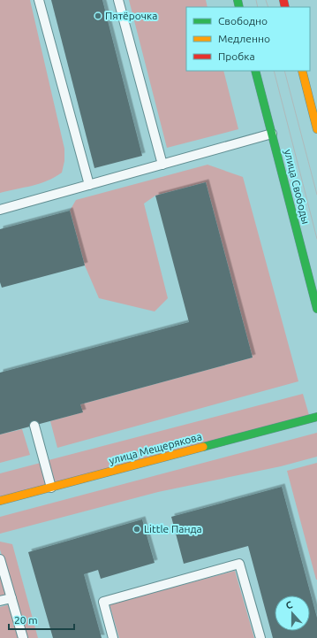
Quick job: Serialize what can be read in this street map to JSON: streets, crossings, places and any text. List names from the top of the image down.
{
  "streets": {
    "main road": ["улица Свободы", "улица Мещерякова"]
  },
  "places": ["Пятёрочка", "Little Панда"],
  "legend": ["Свободно", "Медленно", "Пробка"],
  "scale_bar": "20 m",
  "north": "top"
}
